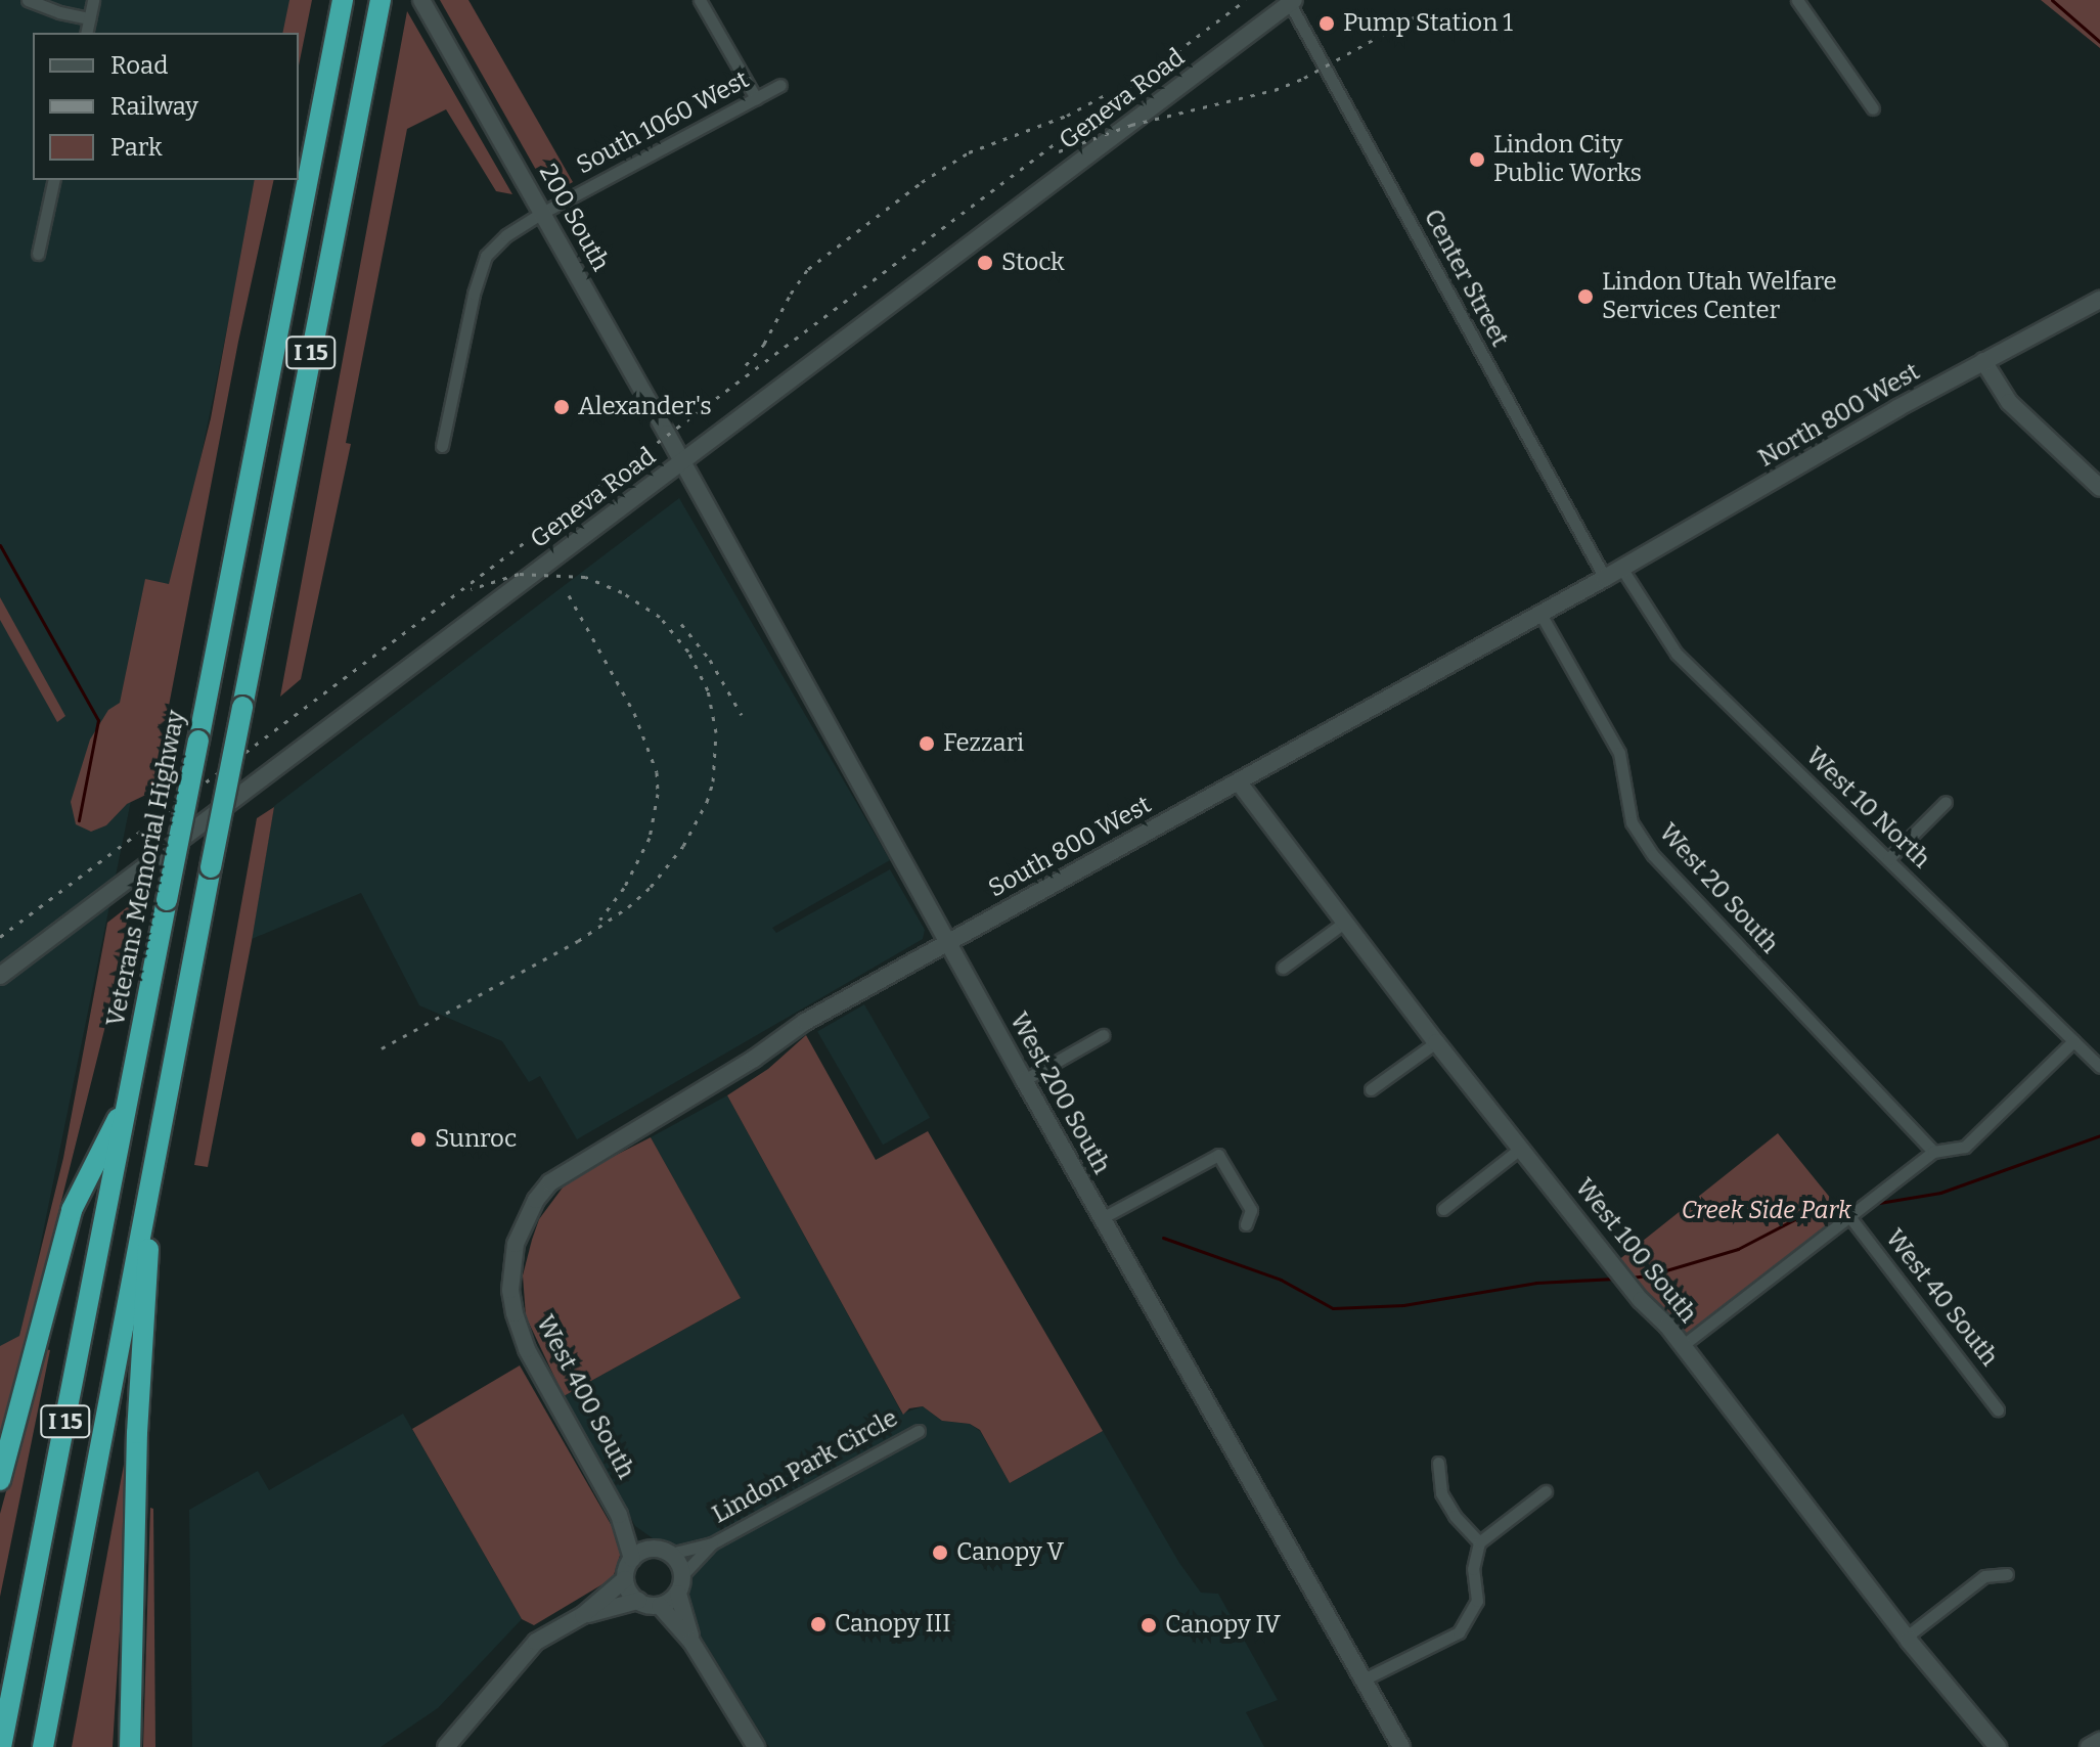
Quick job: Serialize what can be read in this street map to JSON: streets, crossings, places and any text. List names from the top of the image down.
{
  "streets": {
    "highway": ["I 15", "Veterans Memorial Highway"],
    "street": [
      "Geneva Road",
      "South 1060 West",
      "200 South",
      "Center Street",
      "North 800 West",
      "West 10 North",
      "South 800 West",
      "West 20 South",
      "West 200 South",
      "West 100 South",
      "West 40 South",
      "West 400 South",
      "Lindon Park Circle"
    ]
  },
  "crossings": [
    ["Geneva Road", "200 South"],
    ["Geneva Road", "Center Street"],
    ["Geneva Road", "West 200 South"],
    ["South 1060 West", "200 South"],
    ["200 South", "West 200 South"],
    ["Center Street", "North 800 West"],
    ["Center Street", "South 800 West"],
    ["North 800 West", "West 10 North"],
    ["North 800 West", "South 800 West"],
    ["South 800 West", "West 20 South"],
    ["South 800 West", "West 200 South"],
    ["South 800 West", "West 100 South"],
    ["South 800 West", "West 400 South"]
  ],
  "parks": ["Creek Side Park"],
  "places": [
    "Pump Station 1",
    "Lindon City Public Works",
    "Stock",
    "Lindon Utah Welfare Services Center",
    "Alexander's",
    "Fezzari",
    "Sunroc",
    "Canopy V",
    "Canopy III",
    "Canopy IV"
  ],
  "legend": ["Road", "Railway", "Park"]
}
